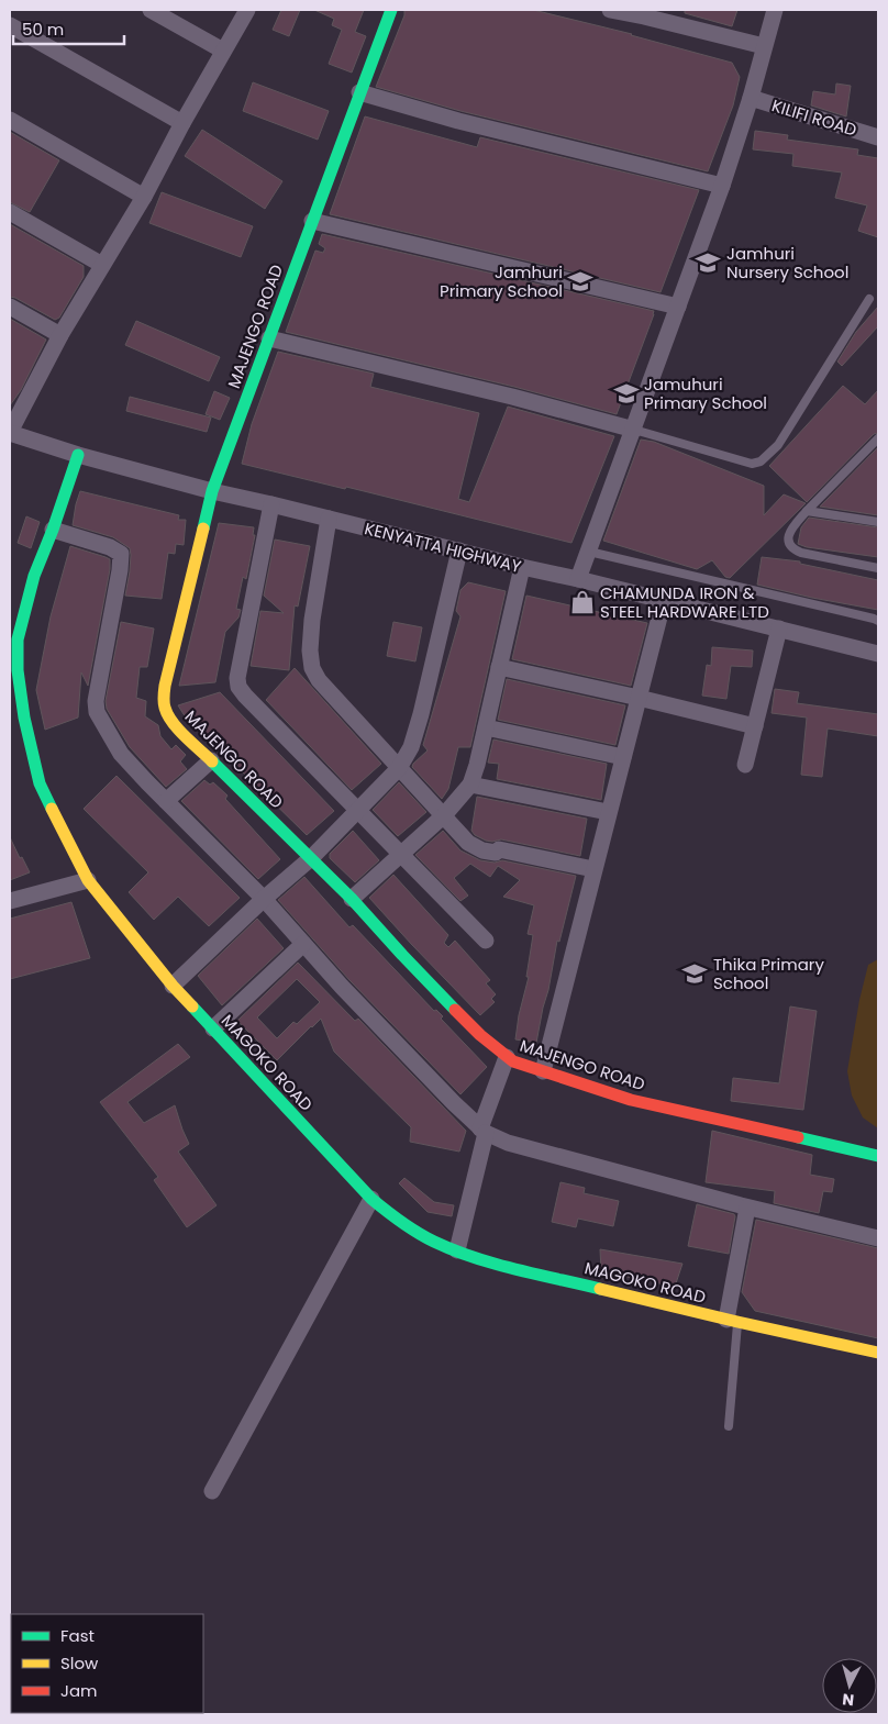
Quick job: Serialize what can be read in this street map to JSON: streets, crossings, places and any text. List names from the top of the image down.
{
  "streets": {
    "street": [
      "KILIFI ROAD",
      "MAJENGO ROAD",
      "KENYATTA HIGHWAY",
      "MAGOKO ROAD"
    ]
  },
  "crossings": [
    ["MAJENGO ROAD", "KENYATTA HIGHWAY"],
    ["KENYATTA HIGHWAY", "MAGOKO ROAD"]
  ],
  "places": {
    "school or university": [
      "Jamhuri Nursery School",
      "Jamhuri Primary School",
      "Jamuhuri Primary School",
      "Thika Primary School"
    ],
    "shop": ["CHAMUNDA IRON & STEEL HARDWARE LTD"]
  },
  "legend": ["Fast", "Slow", "Jam"],
  "scale_bar": "50 m",
  "north": "bottom"
}
